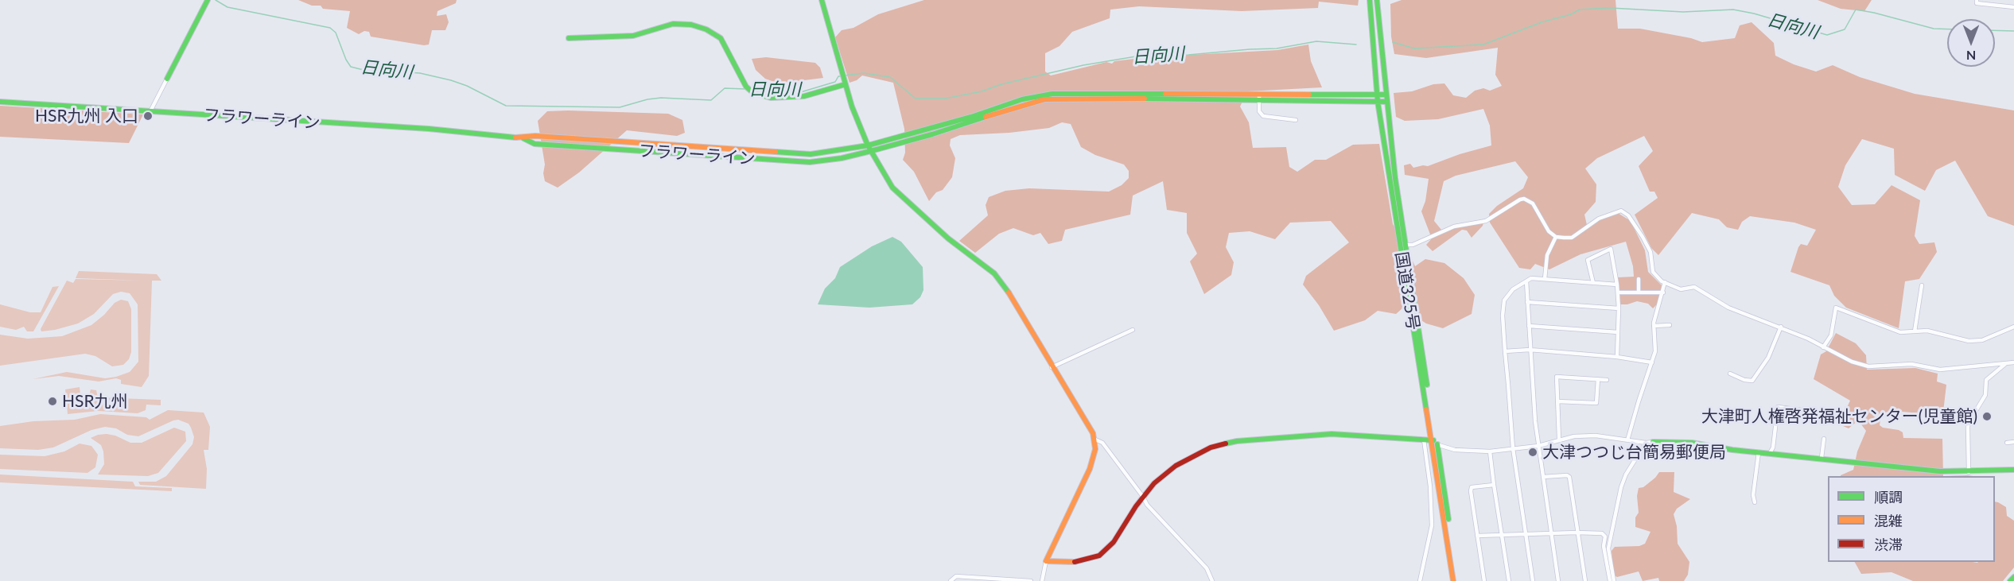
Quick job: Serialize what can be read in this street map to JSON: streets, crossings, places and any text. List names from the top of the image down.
{
  "streets": {
    "main road": ["フラワーライン", "国道325号"]
  },
  "water": ["日向川"],
  "places": [
    "HSR九州 入口",
    "HSR九州",
    "大津町人権啓発福祉センター(児童館)",
    "大津つつじ台簡易郵便局"
  ],
  "legend": ["順調", "混雑", "渋滞"],
  "north": "bottom"
}
